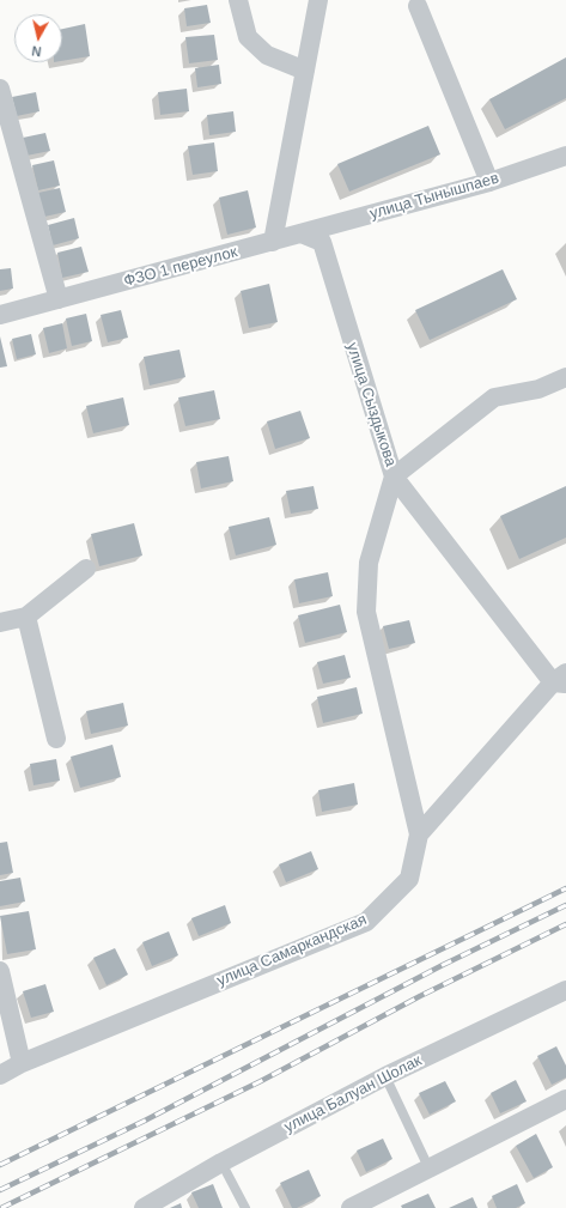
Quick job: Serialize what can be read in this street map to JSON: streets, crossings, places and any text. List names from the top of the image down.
{
  "streets": {
    "street": [
      "улица Тынышпаев",
      "ФЗО 1 переулок",
      "улица Сыздыкова",
      "улица Самаркандская",
      "улица Балуан Шолак"
    ]
  },
  "crossings": [
    ["улица Тынышпаев", "ФЗО 1 переулок"],
    ["улица Тынышпаев", "улица Сыздыкова"],
    ["ФЗО 1 переулок", "улица Сыздыкова"],
    ["улица Сыздыкова", "улица Самаркандская"]
  ],
  "north": "bottom"
}
